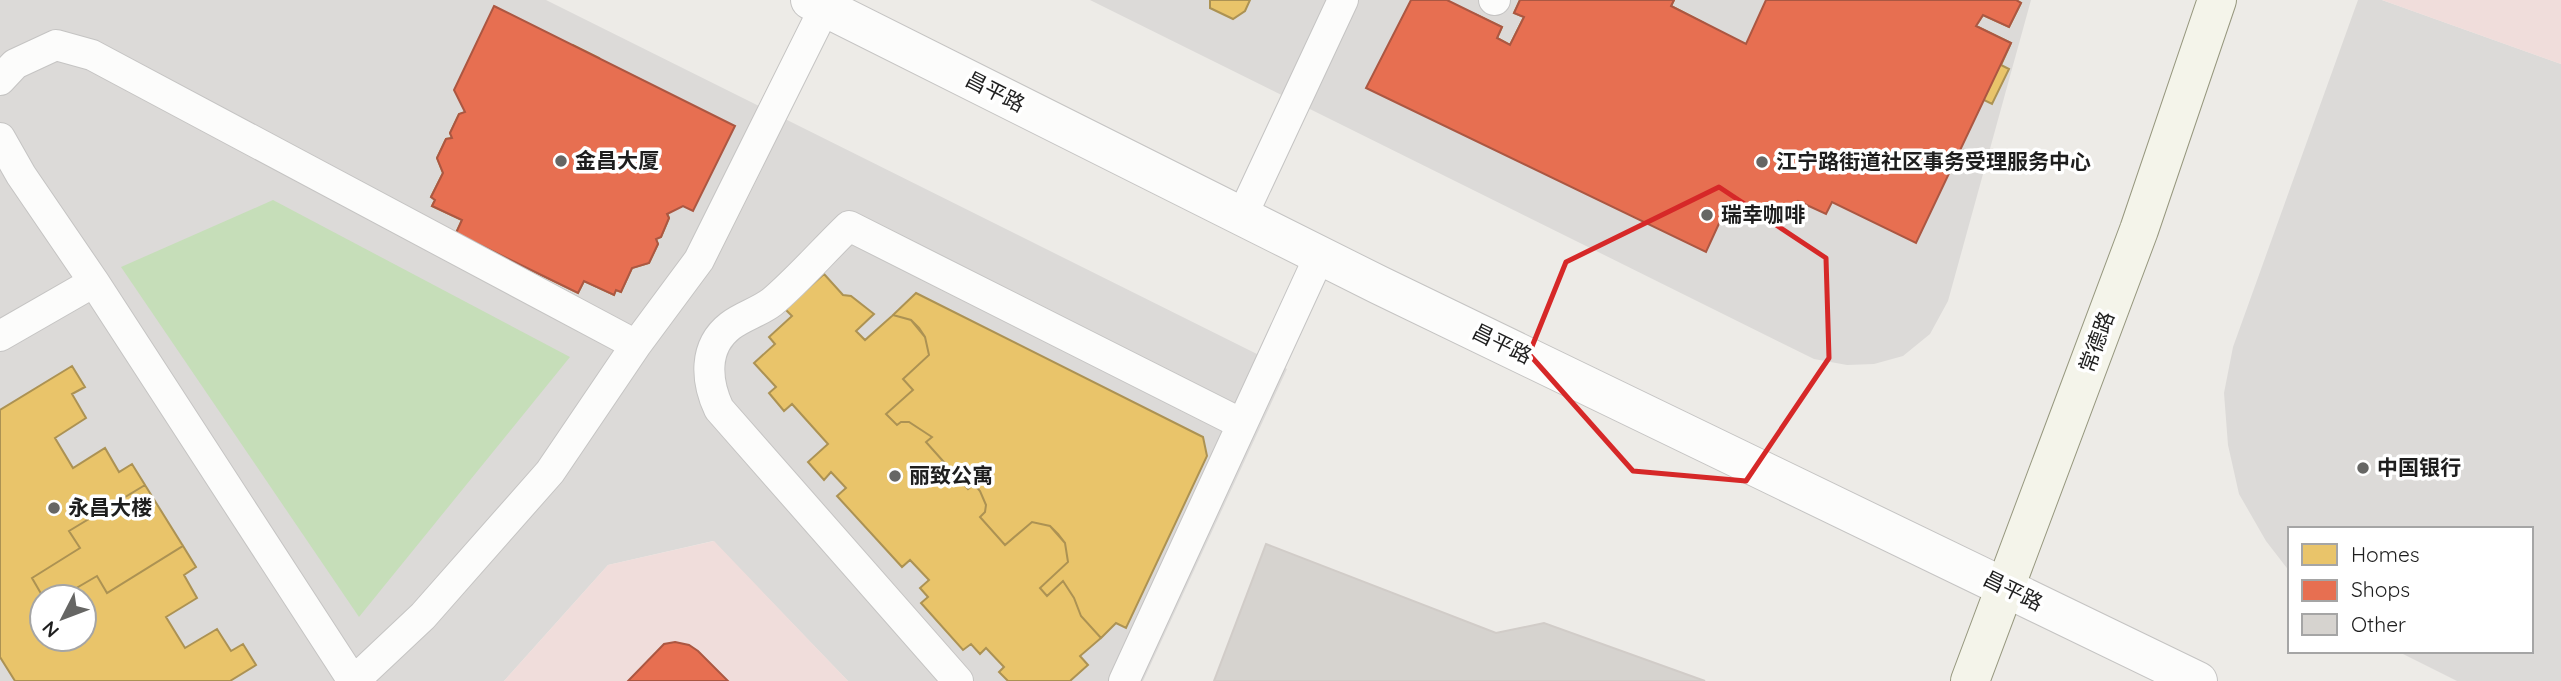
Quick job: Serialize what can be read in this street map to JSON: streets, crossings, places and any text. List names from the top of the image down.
{
  "streets": {
    "main road": ["常德路"],
    "street": ["昌平路"]
  },
  "crossings": [
    ["昌平路", "常德路"]
  ],
  "places": [
    "金昌大厦",
    "江宁路街道社区事务受理服务中心",
    "瑞幸咖啡",
    "中国银行",
    "丽致公寓",
    "永昌大楼"
  ],
  "legend": ["Homes", "Shops", "Other"],
  "north": "bottom left"
}
